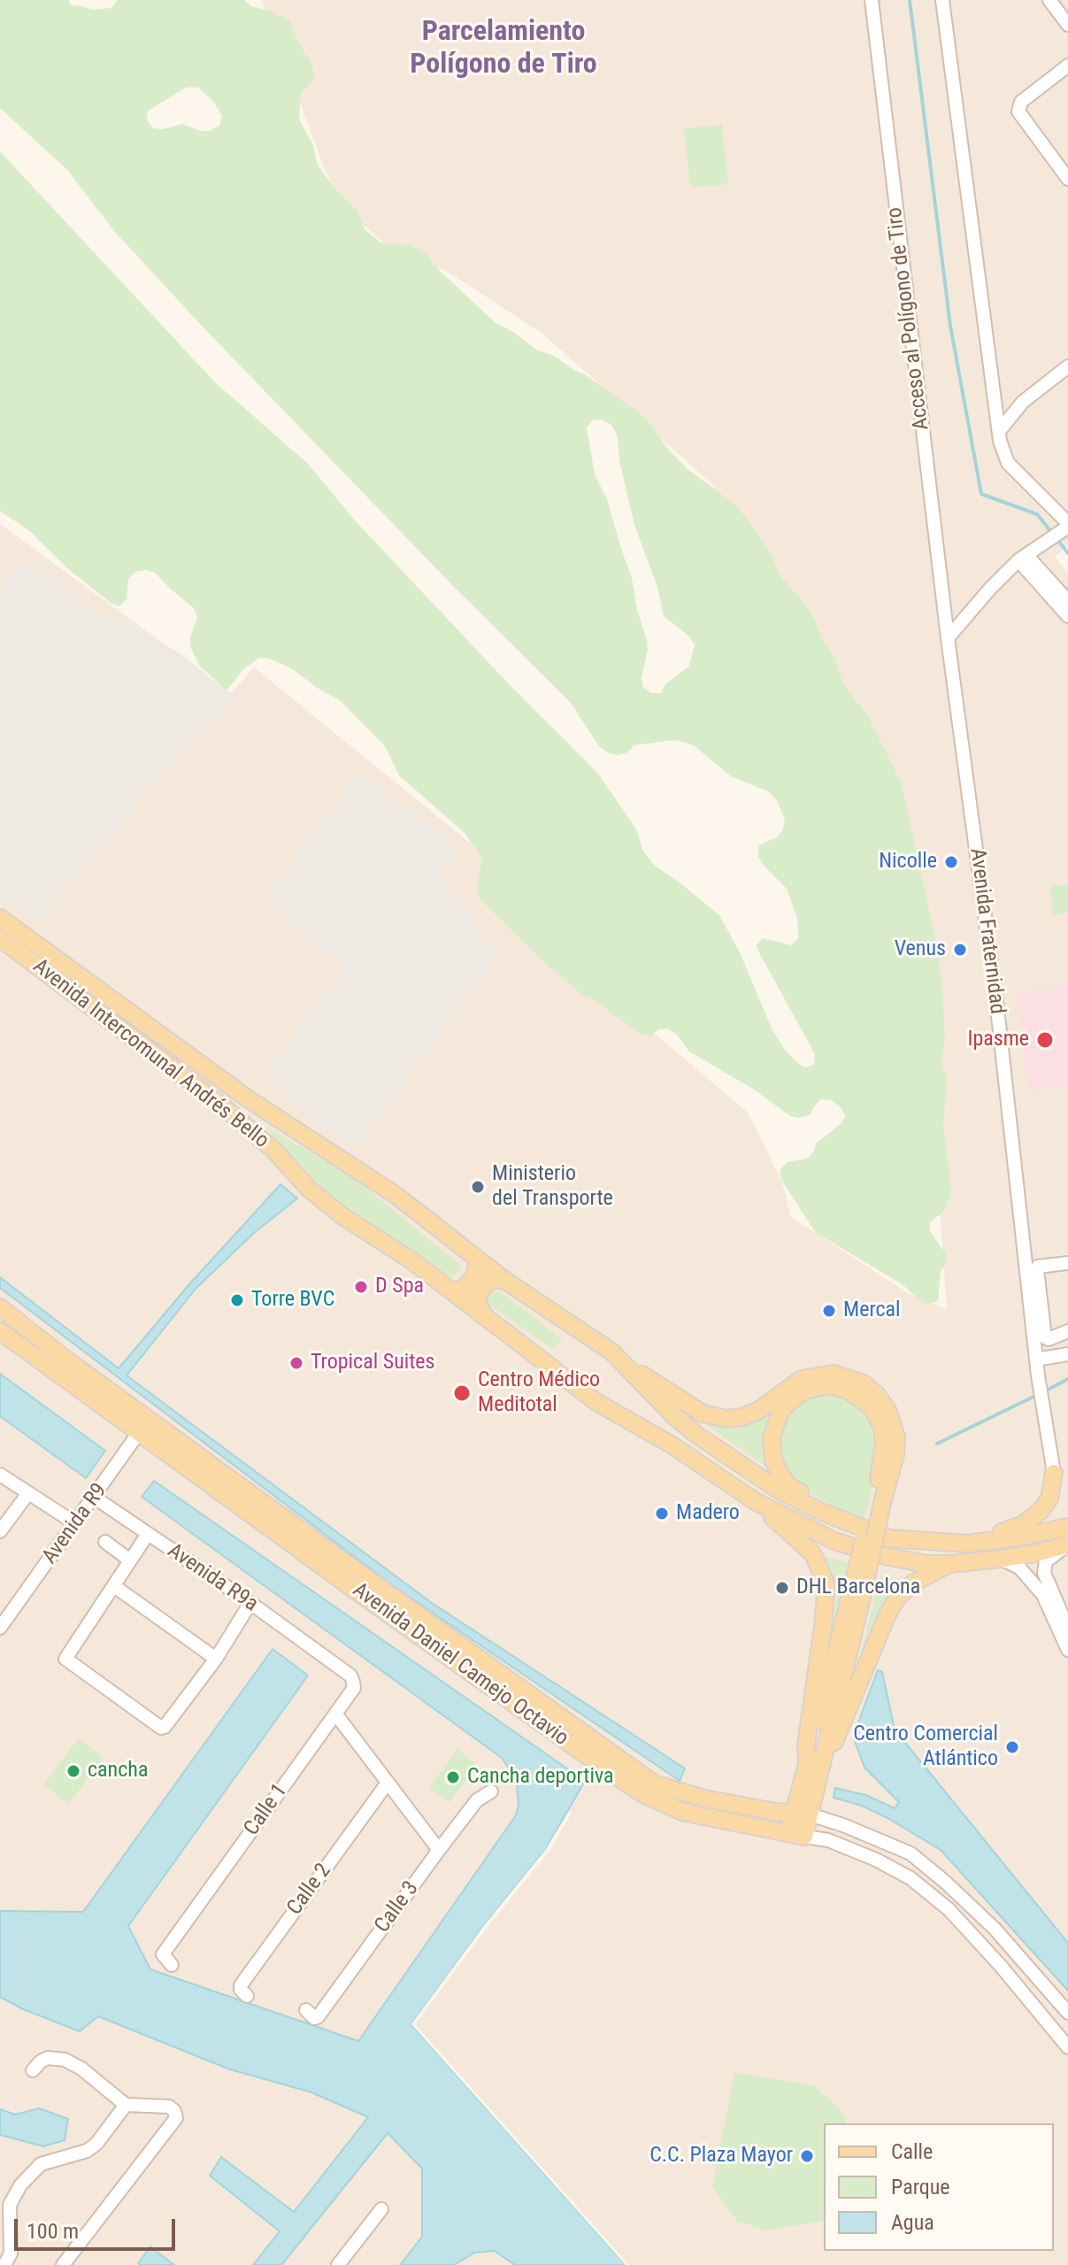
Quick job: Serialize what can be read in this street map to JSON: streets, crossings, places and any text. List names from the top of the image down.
{
  "streets": {
    "main road": ["Avenida Intercomunal Andrés Bello", "Avenida Daniel Camejo Octavio"],
    "street": [
      "Acceso al Polígono de Tiro",
      "Avenida Fraternidad",
      "Avenida R9",
      "Avenida R9a",
      "Calle 1",
      "Calle 2",
      "Calle 3"
    ]
  },
  "crossings": [
    ["Acceso al Polígono de Tiro", "Avenida Fraternidad"],
    ["Avenida R9", "Avenida R9a"],
    ["Avenida R9", "Avenida Daniel Camejo Octavio"],
    ["Avenida R9a", "Calle 1"]
  ],
  "districts": ["Parcelamiento Polígono de Tiro"],
  "places": [
    "Nicolle",
    "Venus",
    "Ipasme",
    "Ministerio del Transporte",
    "D Spa",
    "Torre BVC",
    "Mercal",
    "Tropical Suites",
    "Centro Médico Meditotal",
    "Madero",
    "DHL Barcelona",
    "Centro Comercial Atlántico",
    "cancha",
    "Cancha deportiva",
    "C.C. Plaza Mayor"
  ],
  "legend": ["Calle", "Parque", "Agua"],
  "scale_bar": "100 m"
}
